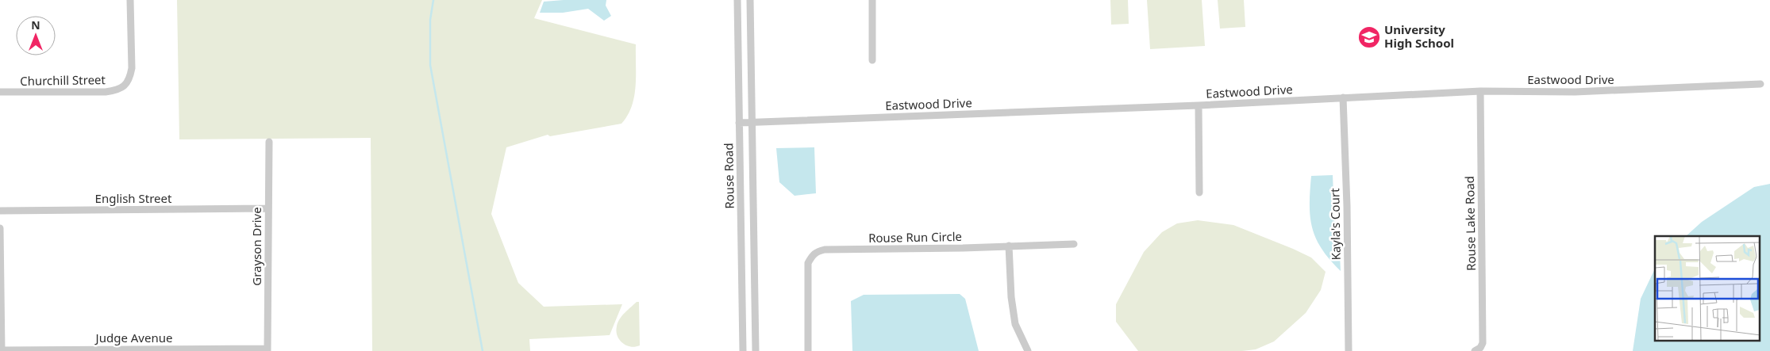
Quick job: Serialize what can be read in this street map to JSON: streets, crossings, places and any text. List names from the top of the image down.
{
  "streets": {
    "street": [
      "Eastwood Drive",
      "Churchill Street",
      "Rouse Road",
      "English Street",
      "Rouse Lake Road",
      "Kayla's Court",
      "Rouse Run Circle",
      "Grayson Drive",
      "Judge Avenue"
    ]
  },
  "crossings": [
    ["Eastwood Drive", "Rouse Road"],
    ["Eastwood Drive", "Rouse Lake Road"],
    ["Eastwood Drive", "Kayla's Court"],
    ["English Street", "Grayson Drive"],
    ["Grayson Drive", "Judge Avenue"]
  ],
  "places": {
    "school or university": ["University High School"]
  },
  "north": "top"
}
